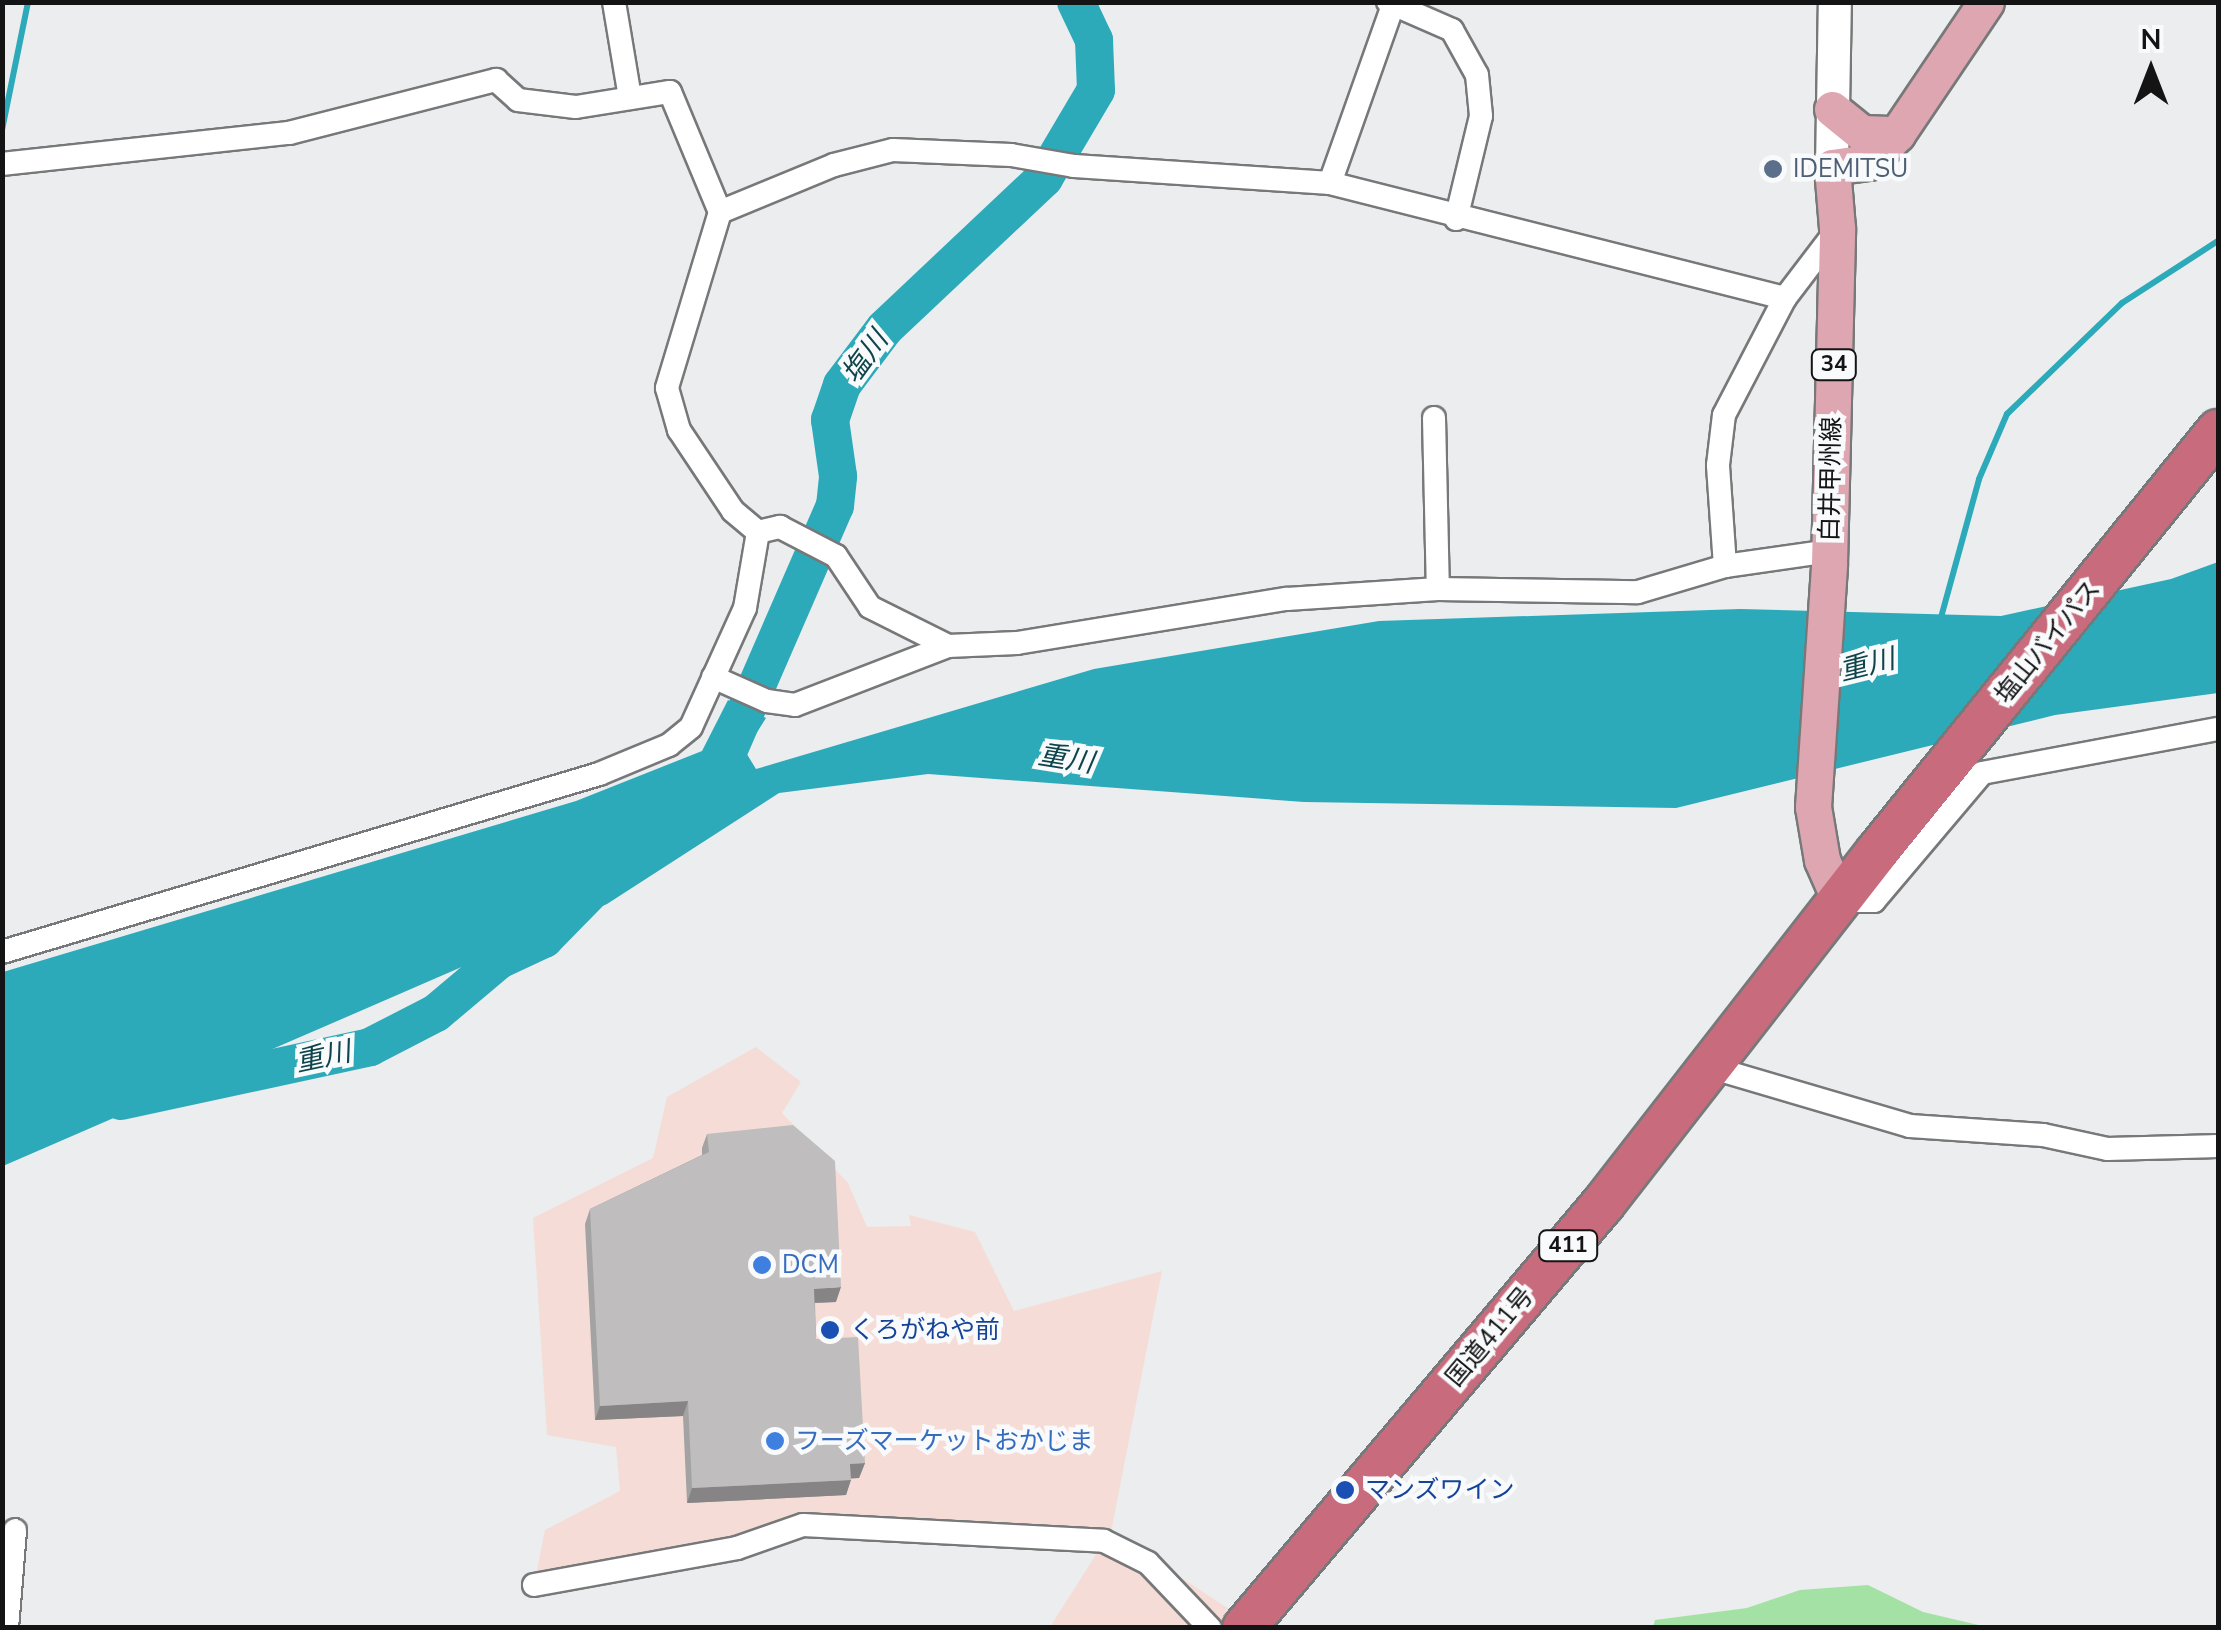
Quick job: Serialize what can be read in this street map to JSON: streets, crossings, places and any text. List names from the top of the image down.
{
  "streets": {
    "highway": ["塩山バイパス", "411", "国道411号"],
    "main road": ["34", "白井甲州線"]
  },
  "crossings": [
    ["白井甲州線", "国道411号"],
    ["塩山バイパス", "国道411号"]
  ],
  "water": ["塩川", "重川"],
  "places": [
    "IDEMITSU",
    "DCM",
    "くろがねや前",
    "フーズマーケットおかじま",
    "マンズワイン"
  ],
  "north": "top"
}
